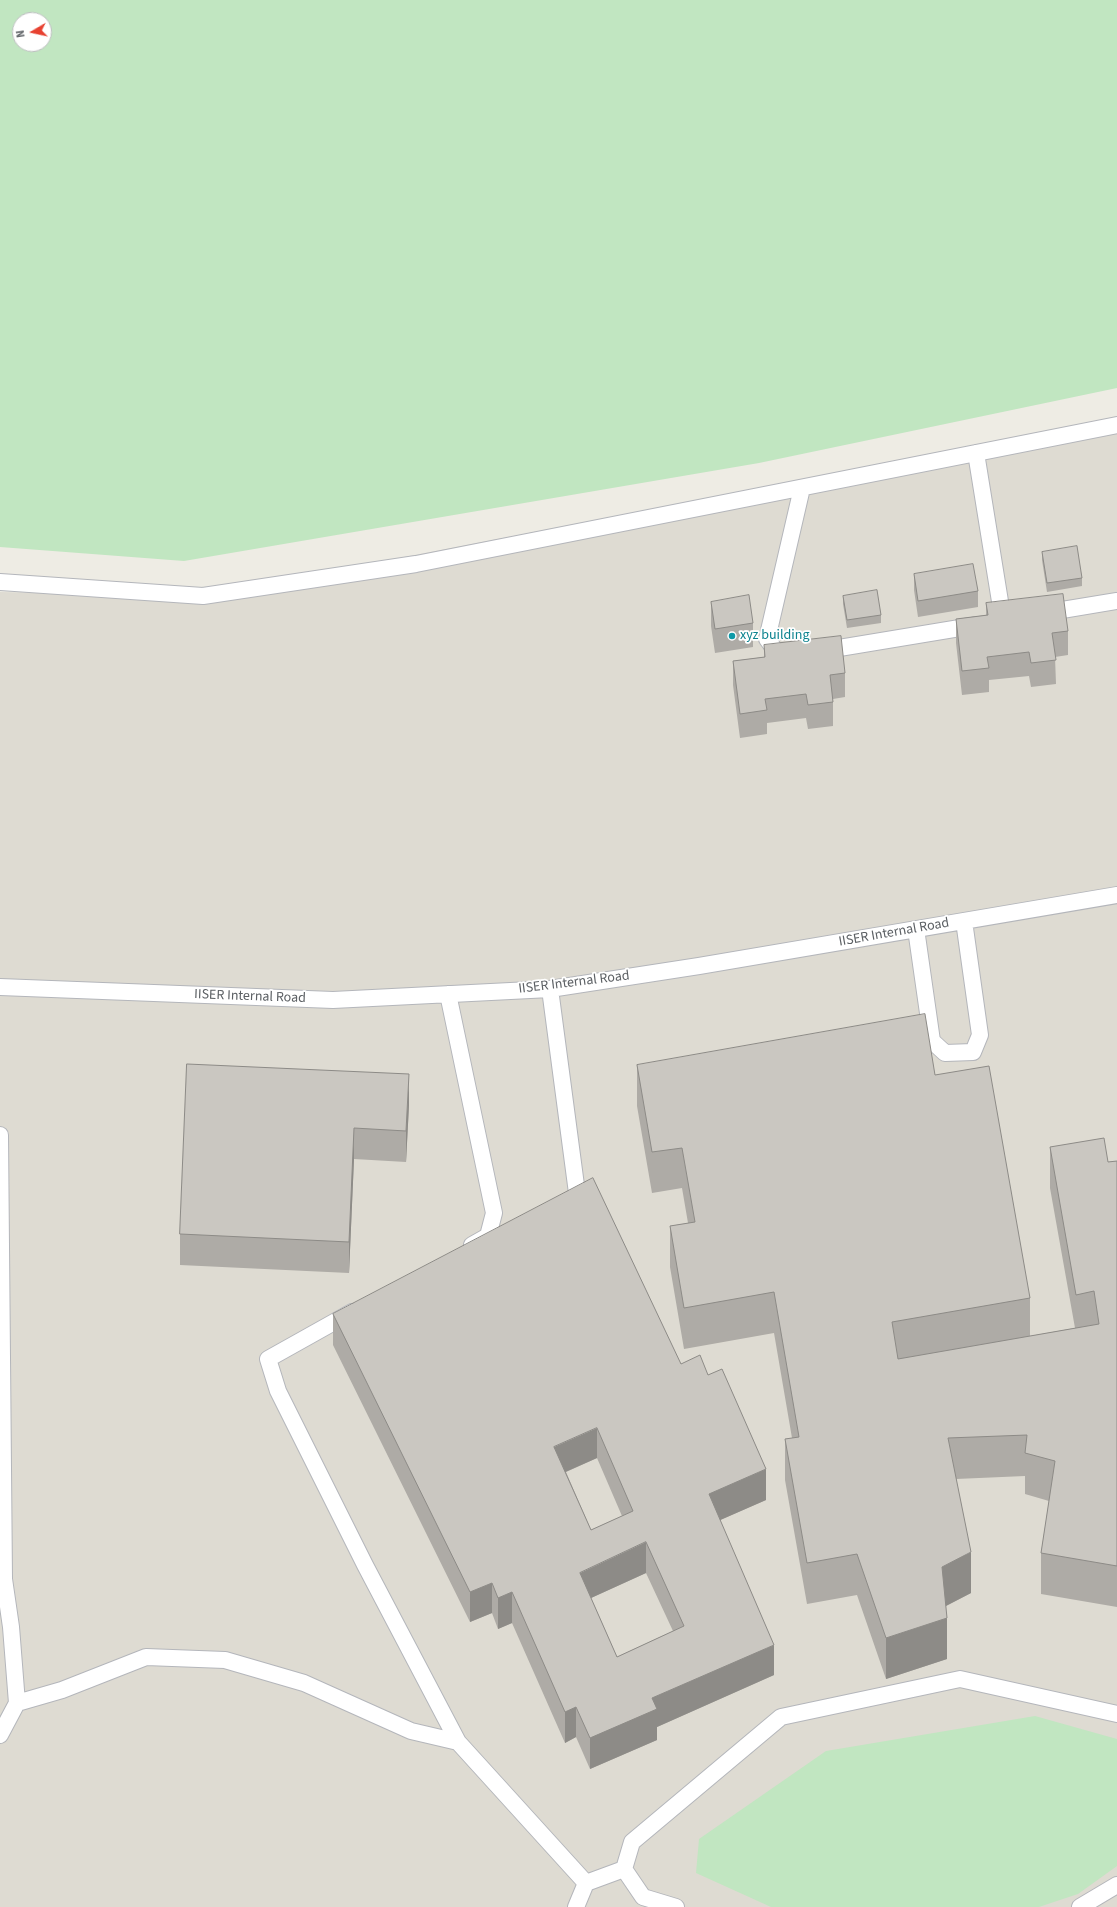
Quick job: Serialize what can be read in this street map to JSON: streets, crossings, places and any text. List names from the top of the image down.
{
  "streets": {
    "lane": ["IISER Internal Road"]
  },
  "places": ["xyz building"],
  "north": "left"
}
